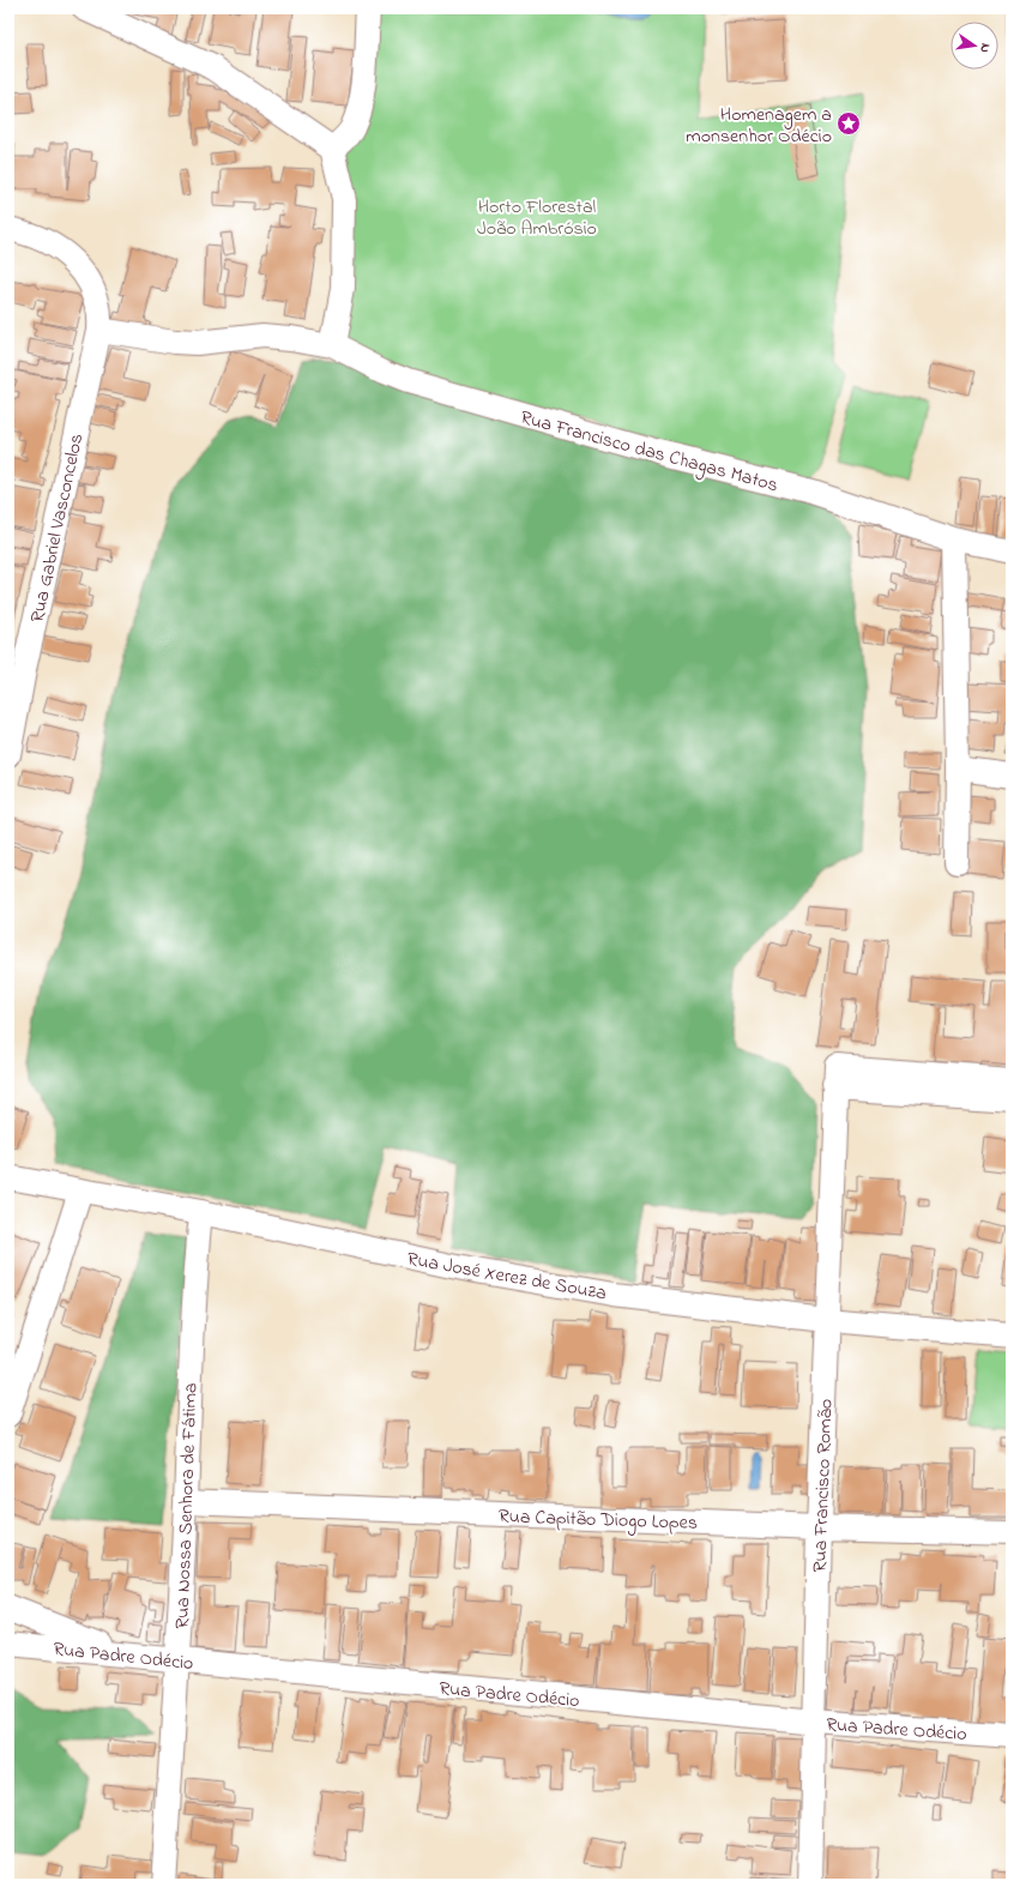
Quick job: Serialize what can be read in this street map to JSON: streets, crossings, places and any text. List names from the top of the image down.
{
  "streets": {
    "street": [
      "Rua Francisco das Chagas Matos",
      "Rua Gabriel Vasconcelos",
      "Rua José Xerez de Souza",
      "Rua Francisco Romão",
      "Rua Nossa Senhora de Fátima",
      "Rua Capitão Diogo Lopes",
      "Rua Padre Odécio"
    ]
  },
  "crossings": [
    ["Rua Francisco das Chagas Matos", "Rua Gabriel Vasconcelos"],
    ["Rua José Xerez de Souza", "Rua Francisco Romão"],
    ["Rua José Xerez de Souza", "Rua Nossa Senhora de Fátima"],
    ["Rua Francisco Romão", "Rua Capitão Diogo Lopes"],
    ["Rua Francisco Romão", "Rua Padre Odécio"],
    ["Rua Nossa Senhora de Fátima", "Rua Capitão Diogo Lopes"],
    ["Rua Nossa Senhora de Fátima", "Rua Padre Odécio"]
  ],
  "parks": ["Horto Florestal João Ambrósio"],
  "places": {
    "place": ["Homenagem a monsenhor Odécio"]
  },
  "north": "right"
}
